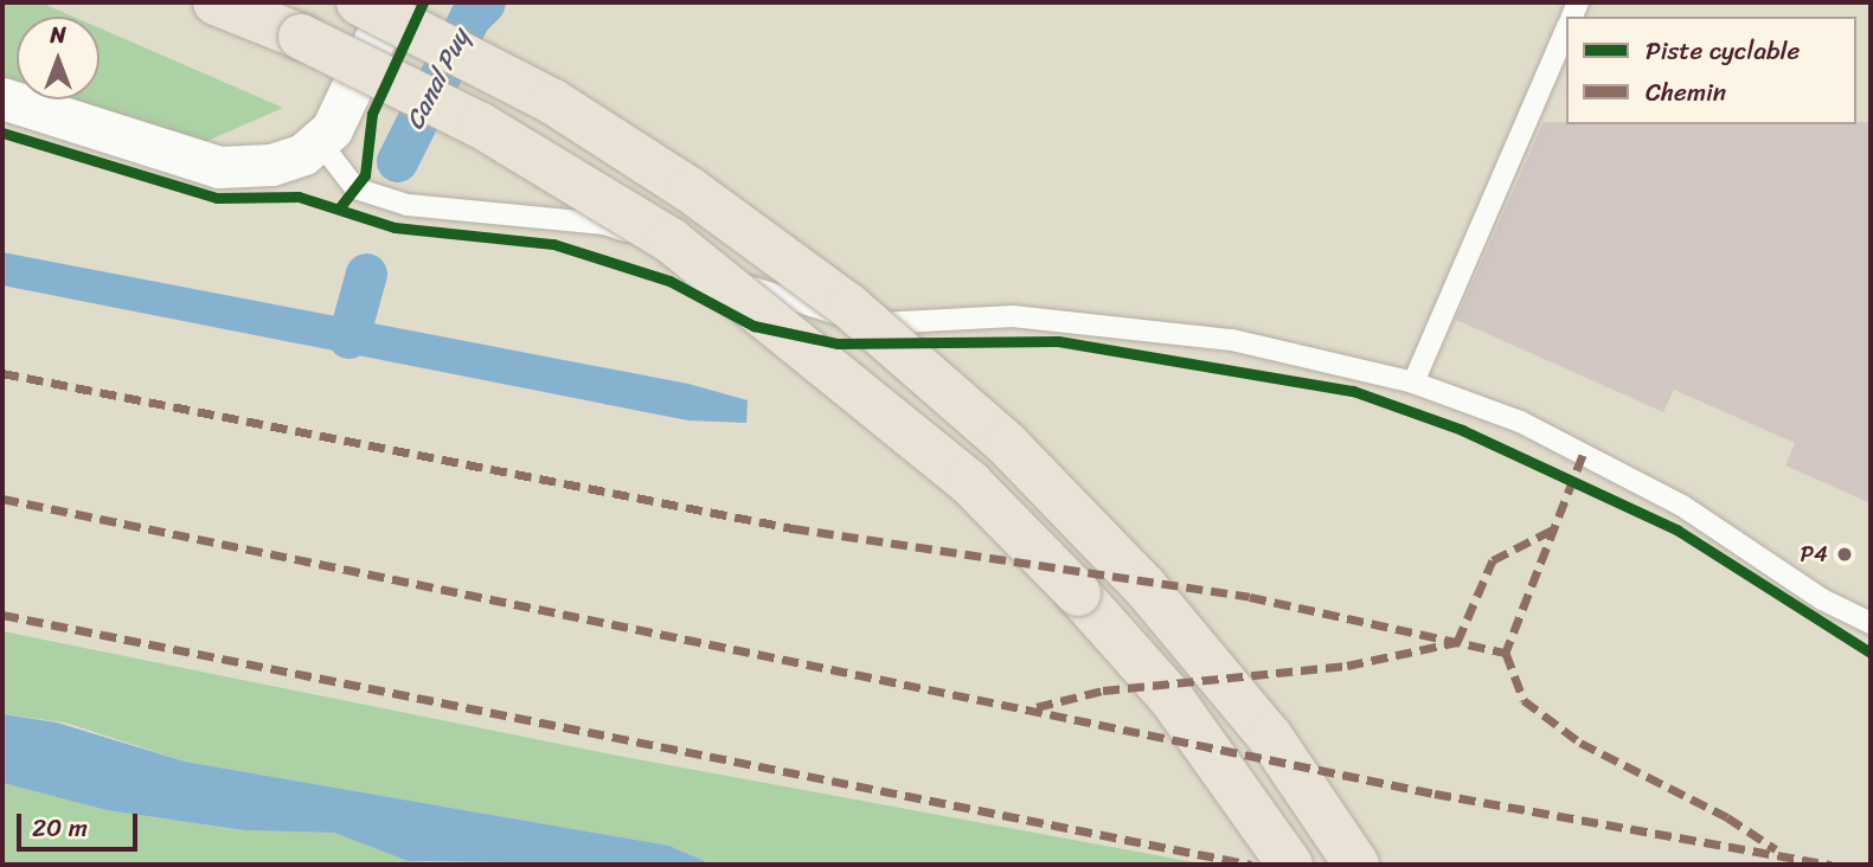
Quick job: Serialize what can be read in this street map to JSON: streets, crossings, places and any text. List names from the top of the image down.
{
  "water": ["Canal Puy"],
  "places": ["P4"],
  "legend": ["Piste cyclable", "Chemin"],
  "scale_bar": "20 m",
  "north": "top"
}
